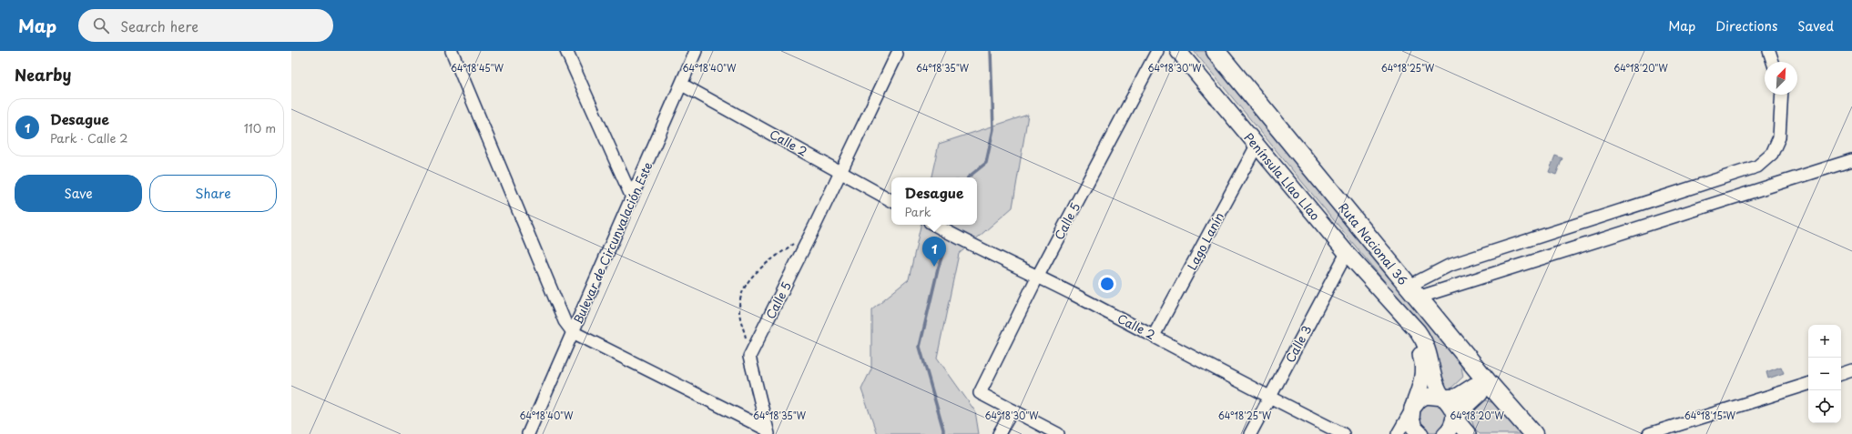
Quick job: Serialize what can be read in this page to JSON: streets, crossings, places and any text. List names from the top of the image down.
{
  "streets": {
    "highway": ["Ruta Nacional 36"],
    "main road": ["Península Llao Llao"],
    "street": [
      "Calle 2",
      "Calle 5",
      "Lago Lanín",
      "Bulevar de Circunvalación Este",
      "Calle 3"
    ]
  },
  "crossings": [
    ["Calle 2", "Calle 5"],
    ["Calle 2", "Lago Lanín"],
    ["Calle 2", "Bulevar de Circunvalación Este"],
    ["Calle 2", "Calle 3"],
    ["Península Llao Llao", "Lago Lanín"],
    ["Península Llao Llao", "Calle 3"]
  ],
  "north": "top right",
  "page": {
    "header": "Map",
    "search": "Search here",
    "nav": ["Map", "Directions", "Saved"],
    "heading": "Nearby",
    "list": [
      {
        "mark": "1",
        "name": "Desague",
        "note": "Park · Calle 2",
        "value": "110 m"
      }
    ],
    "buttons": ["Save", "Share"],
    "popup": ["Desague", "Park"],
    "pins": "1",
    "map_buttons": ["+", "−"]
  },
  "coordinates": [
    "64°18'45\"W",
    "64°18'35\"W",
    "64°18'30\"W",
    "64°18'20\"W",
    "64°18'40\"W",
    "64°18'25\"W",
    "64°18'15\"W"
  ]
}
